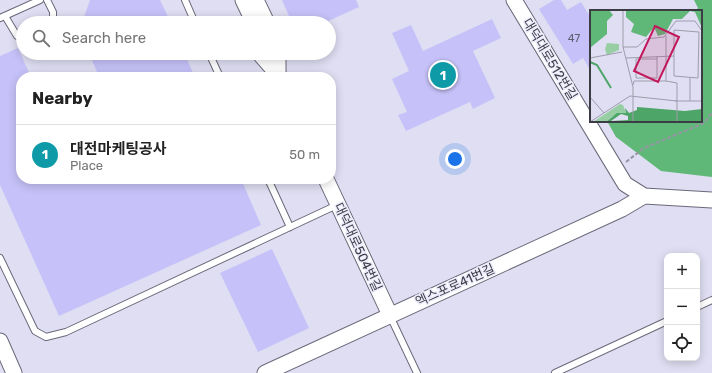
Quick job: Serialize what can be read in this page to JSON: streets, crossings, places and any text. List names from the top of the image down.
{
  "streets": {
    "street": ["대덕대로512번길", "대덕대로504번길", "엑스포로41번길"]
  },
  "crossings": [
    ["대덕대로512번길", "엑스포로41번길"],
    ["대덕대로504번길", "엑스포로41번길"]
  ],
  "house_numbers": ["47"],
  "page": {
    "search": "Search here",
    "pins": "1",
    "heading": "Nearby",
    "list": [
      {
        "mark": "1",
        "name": "대전마케팅공사",
        "note": "Place",
        "value": "50 m"
      }
    ],
    "map_buttons": ["+", "−"]
  }
}
